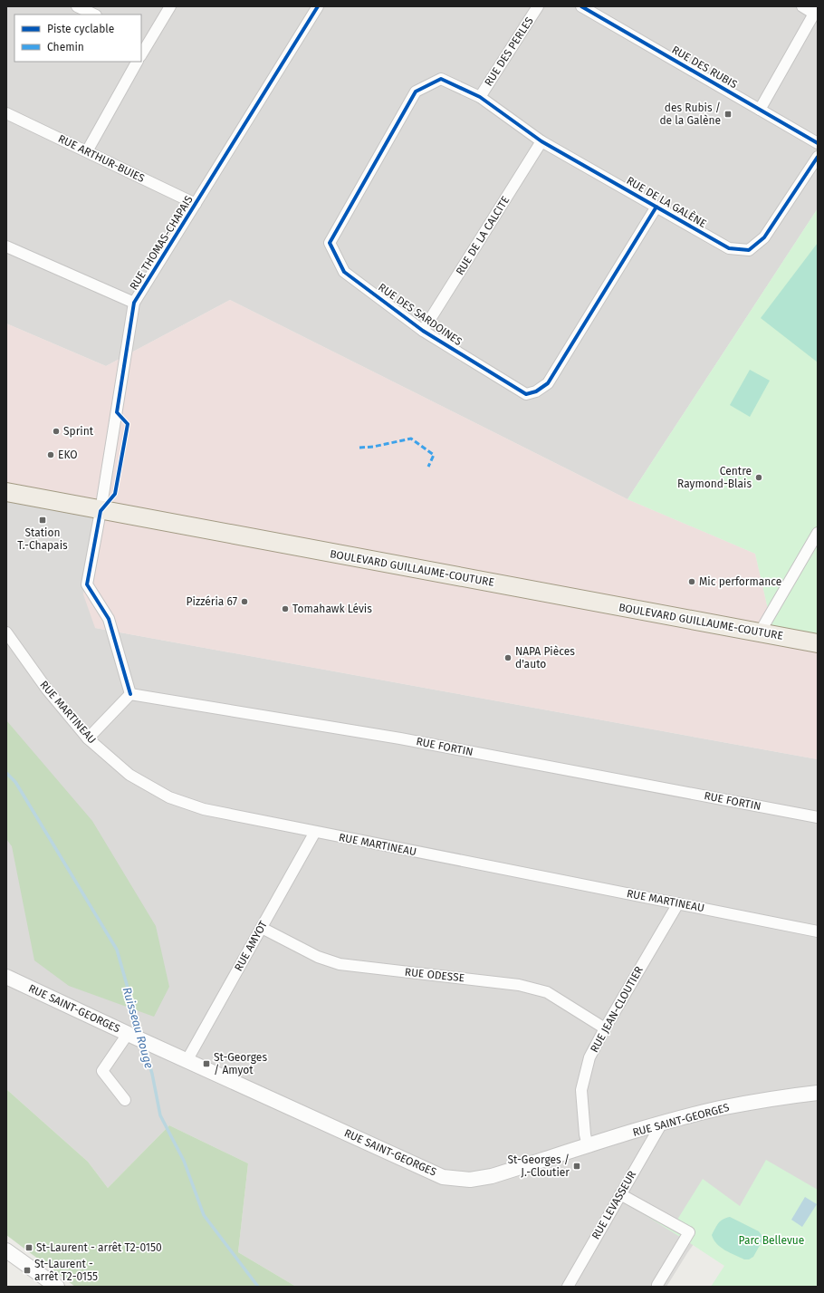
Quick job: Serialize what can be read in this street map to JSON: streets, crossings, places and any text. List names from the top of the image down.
{
  "streets": {
    "main road": ["BOULEVARD GUILLAUME-COUTURE"],
    "street": [
      "RUE DES PERLES",
      "RUE DES RUBIS",
      "RUE ARTHUR-BUIES",
      "RUE DE LA GALÈNE",
      "RUE DE LA CALCITE",
      "RUE THOMAS-CHAPAIS",
      "RUE DES SARDOINES",
      "RUE MARTINEAU",
      "RUE FORTIN",
      "RUE AMYOT",
      "RUE ODESSE",
      "RUE SAINT-GEORGES",
      "RUE JEAN-CLOUTIER",
      "RUE LEVASSEUR"
    ]
  },
  "crossings": [
    ["RUE DES PERLES", "RUE DE LA GALÈNE"],
    ["RUE DES PERLES", "RUE DES SARDOINES"],
    ["RUE ARTHUR-BUIES", "RUE THOMAS-CHAPAIS"],
    ["RUE DE LA GALÈNE", "RUE DE LA CALCITE"],
    ["RUE DE LA GALÈNE", "RUE DES SARDOINES"],
    ["RUE DE LA CALCITE", "RUE DES SARDOINES"],
    ["RUE THOMAS-CHAPAIS", "BOULEVARD GUILLAUME-COUTURE"],
    ["RUE THOMAS-CHAPAIS", "RUE FORTIN"],
    ["RUE MARTINEAU", "RUE AMYOT"],
    ["RUE MARTINEAU", "RUE JEAN-CLOUTIER"],
    ["RUE AMYOT", "RUE ODESSE"],
    ["RUE AMYOT", "RUE SAINT-GEORGES"],
    ["RUE ODESSE", "RUE JEAN-CLOUTIER"],
    ["RUE SAINT-GEORGES", "RUE JEAN-CLOUTIER"],
    ["RUE SAINT-GEORGES", "RUE LEVASSEUR"]
  ],
  "water": ["Ruisseau Rouge"],
  "parks": ["Parc Bellevue"],
  "places": {
    "transit": [
      "des Rubis / de la Galène",
      "Station T.-Chapais",
      "St-Georges / Amyot",
      "St-Georges / J.-Cloutier",
      "St-Laurent - arrêt T2-0150",
      "St-Laurent - arrêt T2-0155"
    ],
    "other": [
      "Sprint",
      "EKO",
      "Centre Raymond-Blais",
      "Mic performance",
      "Pizzéria 67",
      "Tomahawk Lévis",
      "NAPA Pièces d'auto"
    ]
  },
  "legend": ["Piste cyclable", "Chemin"]
}
